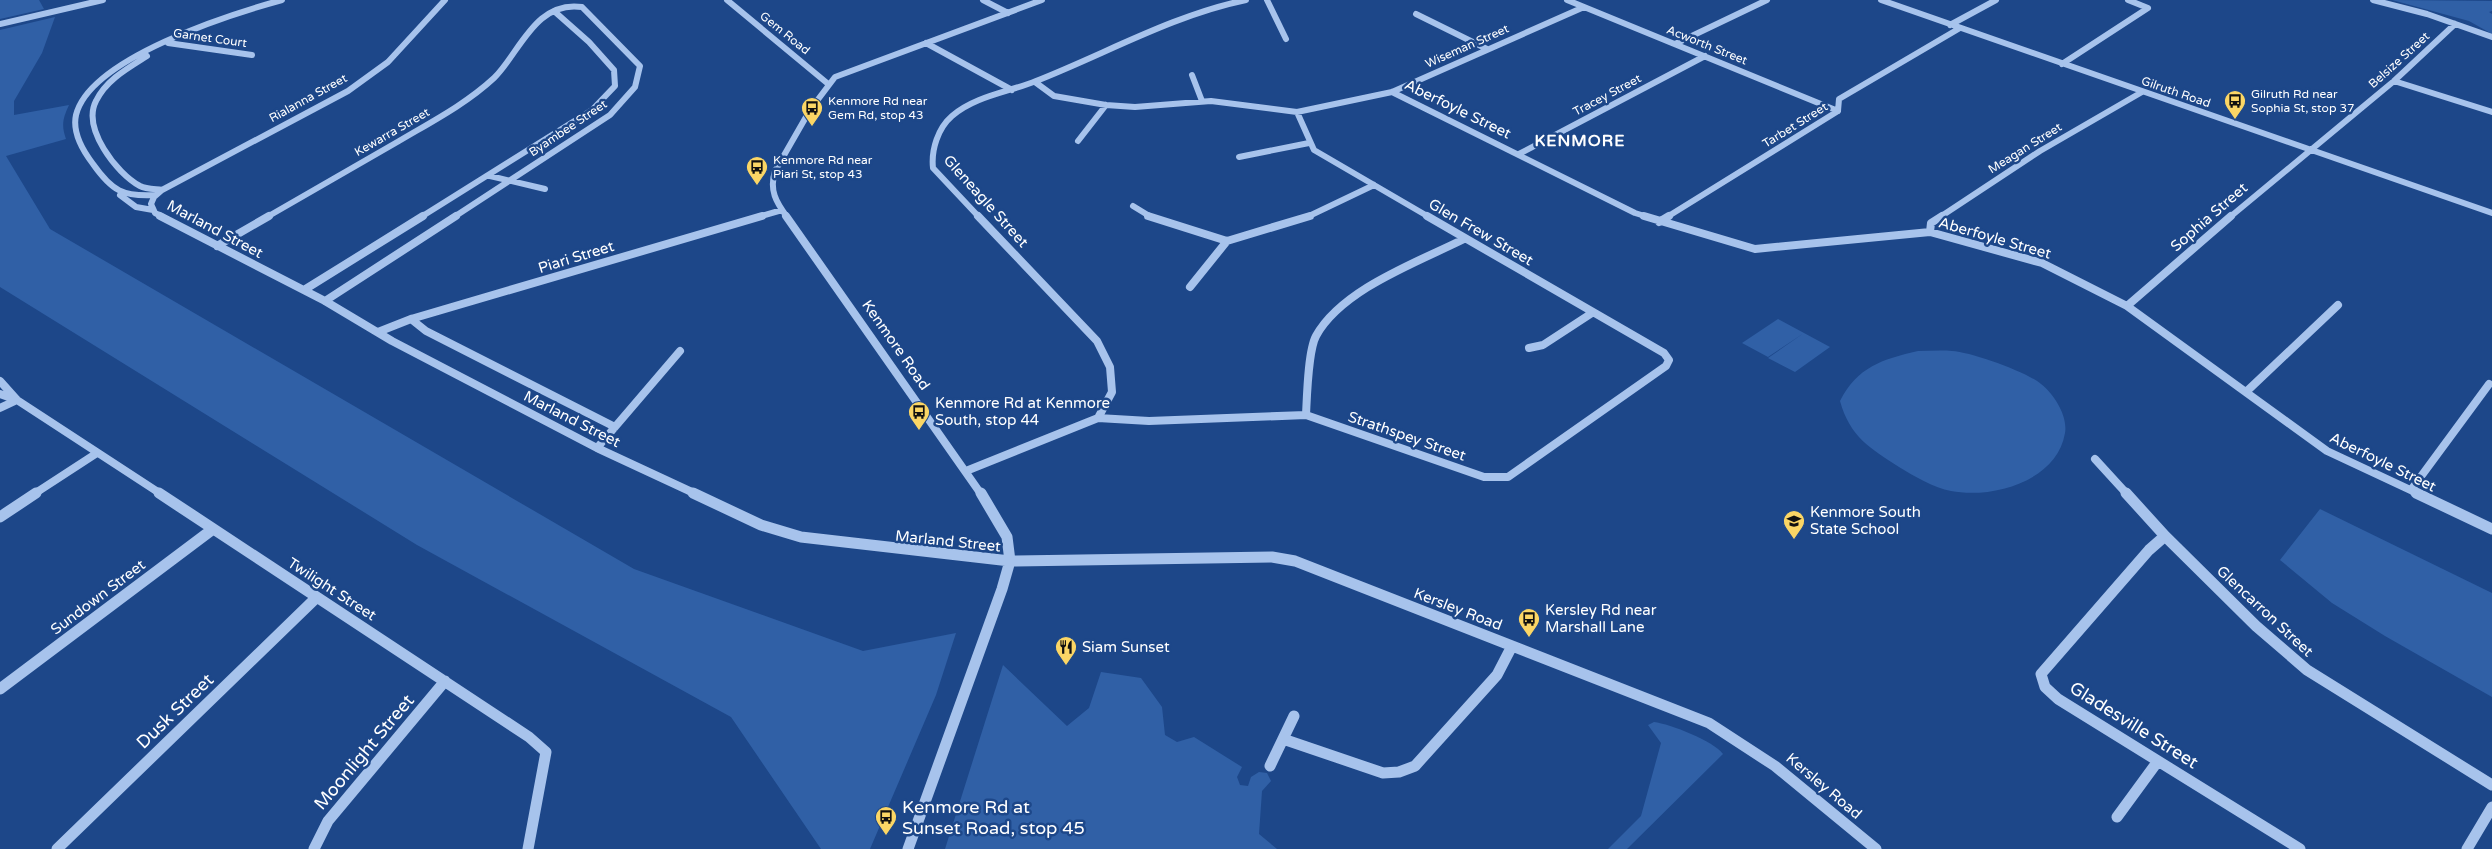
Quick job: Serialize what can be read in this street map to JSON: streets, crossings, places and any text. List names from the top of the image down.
{
  "streets": {
    "street": [
      "Gem Road",
      "Garnet Court",
      "Acworth Street",
      "Wiseman Street",
      "Belsize Street",
      "Gilruth Road",
      "Tracey Street",
      "Rialanna Street",
      "Aberfoyle Street",
      "Tarbet Street",
      "Byambee Street",
      "Kewarra Street",
      "Meagan Street",
      "Gleneagle Street",
      "Sophia Street",
      "Marland Street",
      "Glen Frew Street",
      "Piari Street",
      "Kenmore Road",
      "Strathspey Street",
      "Twilight Street",
      "Sundown Street",
      "Kersley Road",
      "Glencarron Street",
      "Dusk Street",
      "Gladesville Street",
      "Moonlight Street"
    ]
  },
  "crossings": [
    ["Gem Road", "Kenmore Road"],
    ["Garnet Court", "Marland Street"],
    ["Acworth Street", "Wiseman Street"],
    ["Acworth Street", "Tracey Street"],
    ["Acworth Street", "Tarbet Street"],
    ["Wiseman Street", "Aberfoyle Street"],
    ["Belsize Street", "Gilruth Road"],
    ["Belsize Street", "Sophia Street"],
    ["Gilruth Road", "Tarbet Street"],
    ["Gilruth Road", "Meagan Street"],
    ["Gilruth Road", "Sophia Street"],
    ["Tracey Street", "Aberfoyle Street"],
    ["Rialanna Street", "Marland Street"],
    ["Aberfoyle Street", "Tarbet Street"],
    ["Aberfoyle Street", "Meagan Street"],
    ["Aberfoyle Street", "Sophia Street"],
    ["Byambee Street", "Kewarra Street"],
    ["Byambee Street", "Marland Street"],
    ["Kewarra Street", "Marland Street"],
    ["Gleneagle Street", "Strathspey Street"],
    ["Marland Street", "Piari Street"],
    ["Marland Street", "Kenmore Road"],
    ["Marland Street", "Kersley Road"],
    ["Glen Frew Street", "Strathspey Street"],
    ["Piari Street", "Kenmore Road"],
    ["Kenmore Road", "Kersley Road"],
    ["Twilight Street", "Sundown Street"],
    ["Twilight Street", "Dusk Street"],
    ["Twilight Street", "Moonlight Street"],
    ["Glencarron Street", "Gladesville Street"]
  ],
  "districts": ["KENMORE"],
  "places": {
    "bus stop": [
      "Gilruth Rd near Sophia St, stop 37",
      "Kenmore Rd near Gem Rd, stop 43",
      "Kenmore Rd near Piari St, stop 43",
      "Kenmore Rd at Kenmore South, stop 44",
      "Kersley Rd near Marshall Lane",
      "Kenmore Rd at Sunset Road, stop 45"
    ],
    "school or university": ["Kenmore South State School"],
    "restaurant": ["Siam Sunset"]
  }
}
